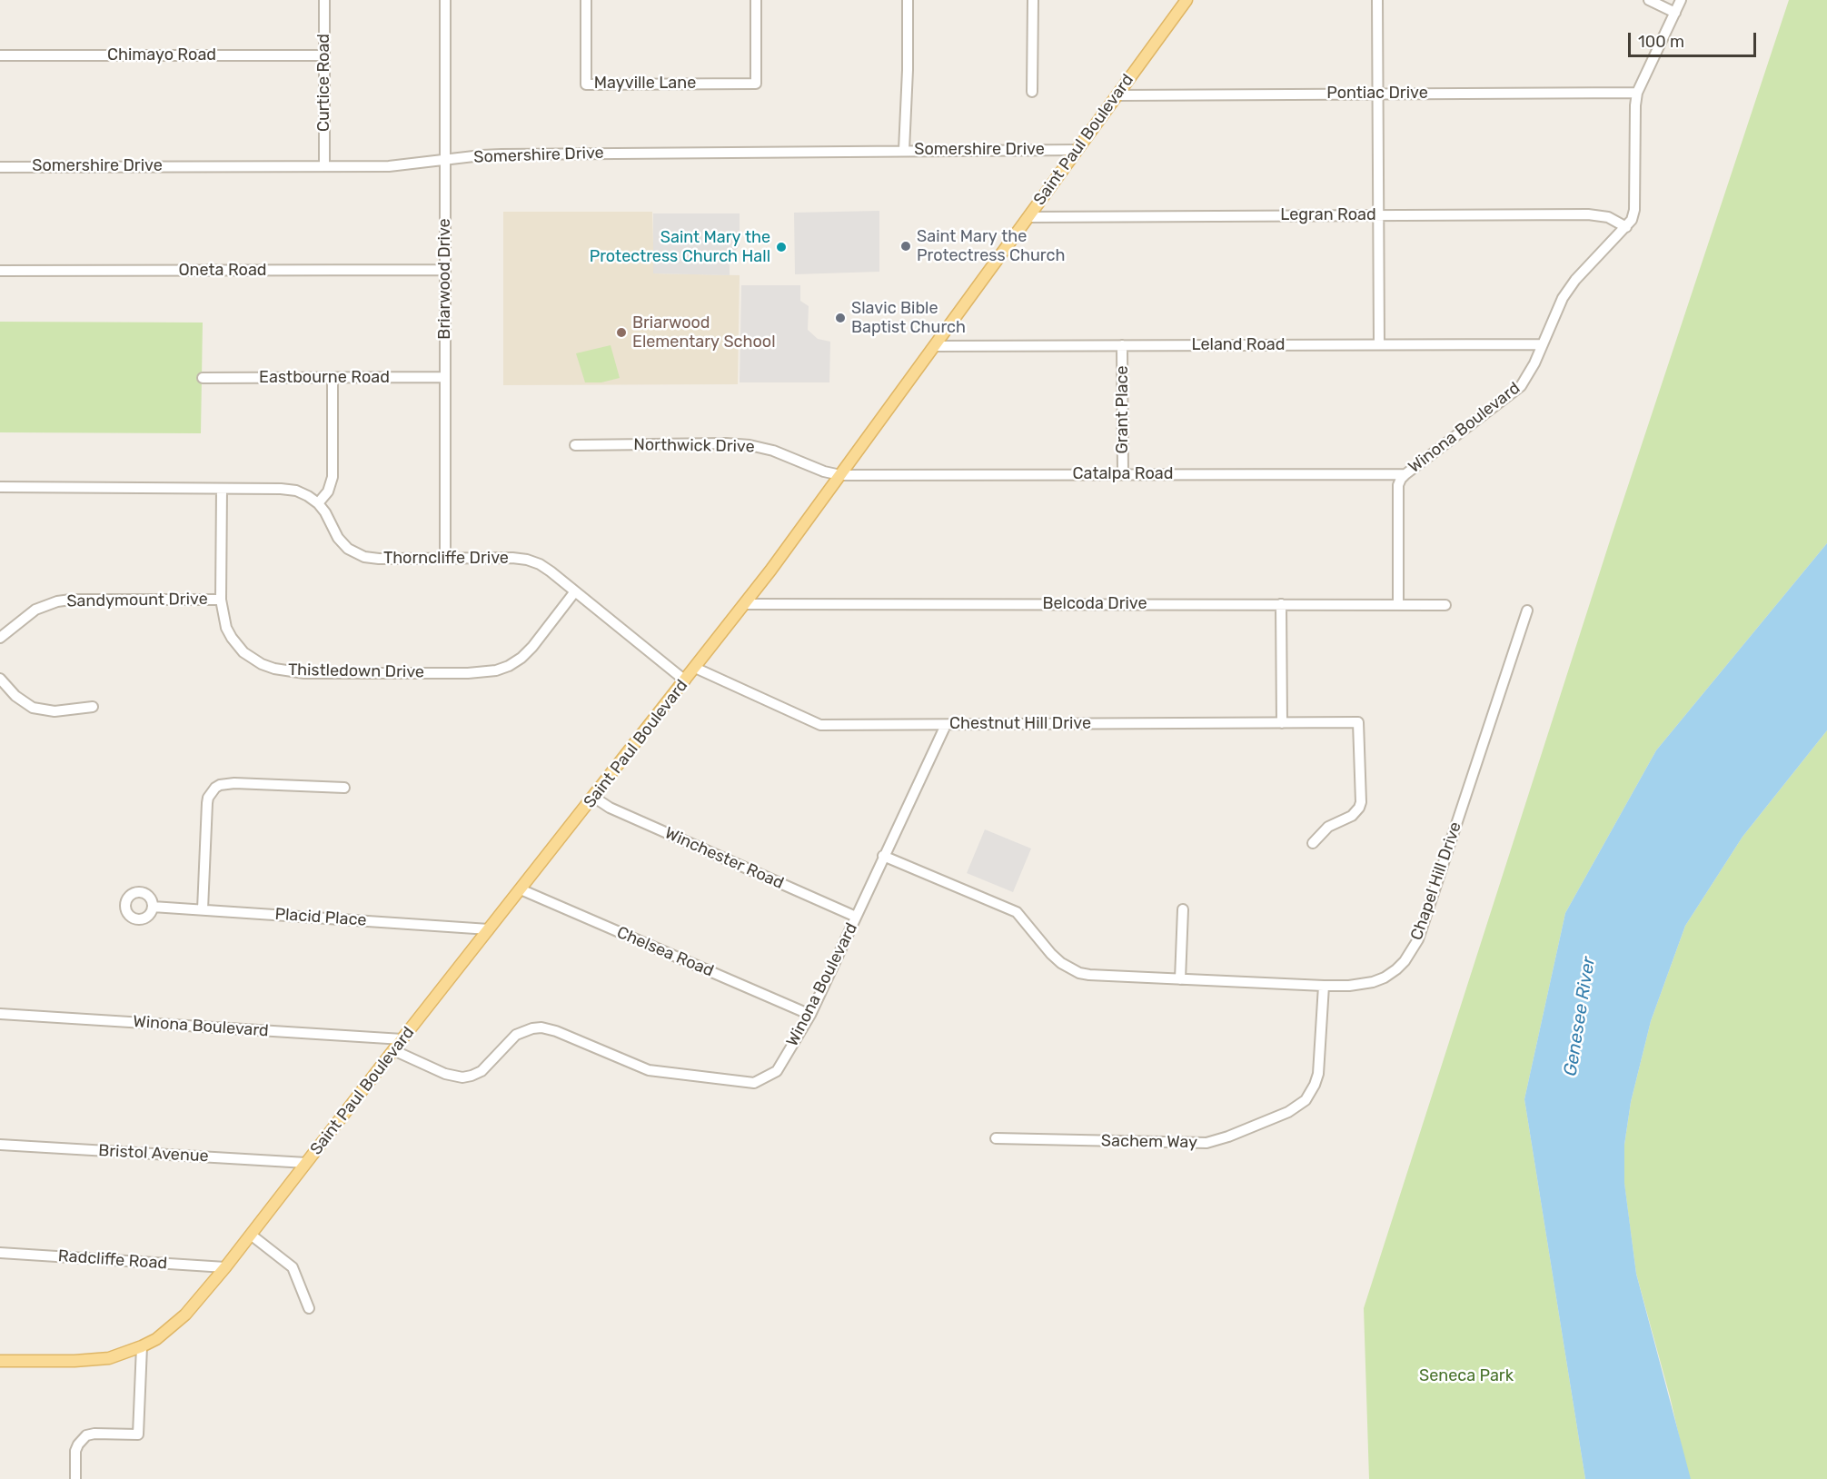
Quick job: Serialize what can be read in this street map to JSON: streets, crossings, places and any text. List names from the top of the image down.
{
  "streets": {
    "main road": ["Saint Paul Boulevard"],
    "street": [
      "Chimayo Road",
      "Curtice Road",
      "Mayville Lane",
      "Pontiac Drive",
      "Somershire Drive",
      "Legran Road",
      "Oneta Road",
      "Briarwood Drive",
      "Leland Road",
      "Eastbourne Road",
      "Grant Place",
      "Winona Boulevard",
      "Northwick Drive",
      "Catalpa Road",
      "Thorncliffe Drive",
      "Sandymount Drive",
      "Belcoda Drive",
      "Thistledown Drive",
      "Chestnut Hill Drive",
      "Winchester Road",
      "Chapel Hill Drive",
      "Placid Place",
      "Chelsea Road",
      "Sachem Way",
      "Bristol Avenue",
      "Radcliffe Road"
    ]
  },
  "crossings": [
    ["Chimayo Road", "Curtice Road"],
    ["Curtice Road", "Somershire Drive"],
    ["Pontiac Drive", "Saint Paul Boulevard"],
    ["Pontiac Drive", "Winona Boulevard"],
    ["Saint Paul Boulevard", "Somershire Drive"],
    ["Saint Paul Boulevard", "Legran Road"],
    ["Saint Paul Boulevard", "Leland Road"],
    ["Saint Paul Boulevard", "Winona Boulevard"],
    ["Saint Paul Boulevard", "Northwick Drive"],
    ["Saint Paul Boulevard", "Catalpa Road"],
    ["Saint Paul Boulevard", "Thorncliffe Drive"],
    ["Saint Paul Boulevard", "Belcoda Drive"],
    ["Saint Paul Boulevard", "Chestnut Hill Drive"],
    ["Saint Paul Boulevard", "Winchester Road"],
    ["Saint Paul Boulevard", "Placid Place"],
    ["Saint Paul Boulevard", "Chelsea Road"],
    ["Saint Paul Boulevard", "Bristol Avenue"],
    ["Saint Paul Boulevard", "Radcliffe Road"],
    ["Somershire Drive", "Briarwood Drive"],
    ["Legran Road", "Winona Boulevard"],
    ["Oneta Road", "Briarwood Drive"],
    ["Briarwood Drive", "Eastbourne Road"],
    ["Briarwood Drive", "Thorncliffe Drive"],
    ["Leland Road", "Grant Place"],
    ["Leland Road", "Winona Boulevard"],
    ["Grant Place", "Catalpa Road"],
    ["Winona Boulevard", "Catalpa Road"],
    ["Winona Boulevard", "Belcoda Drive"],
    ["Winona Boulevard", "Chestnut Hill Drive"],
    ["Winona Boulevard", "Winchester Road"],
    ["Winona Boulevard", "Chapel Hill Drive"],
    ["Winona Boulevard", "Chelsea Road"],
    ["Northwick Drive", "Catalpa Road"],
    ["Thorncliffe Drive", "Thistledown Drive"],
    ["Sandymount Drive", "Thistledown Drive"],
    ["Chapel Hill Drive", "Sachem Way"]
  ],
  "water": ["Genesee River"],
  "parks": ["Seneca Park"],
  "places": [
    "Saint Mary the Protectress Church",
    "Saint Mary the Protectress Church Hall",
    "Slavic Bible Baptist Church",
    "Briarwood Elementary School"
  ],
  "scale_bar": "100 m"
}
